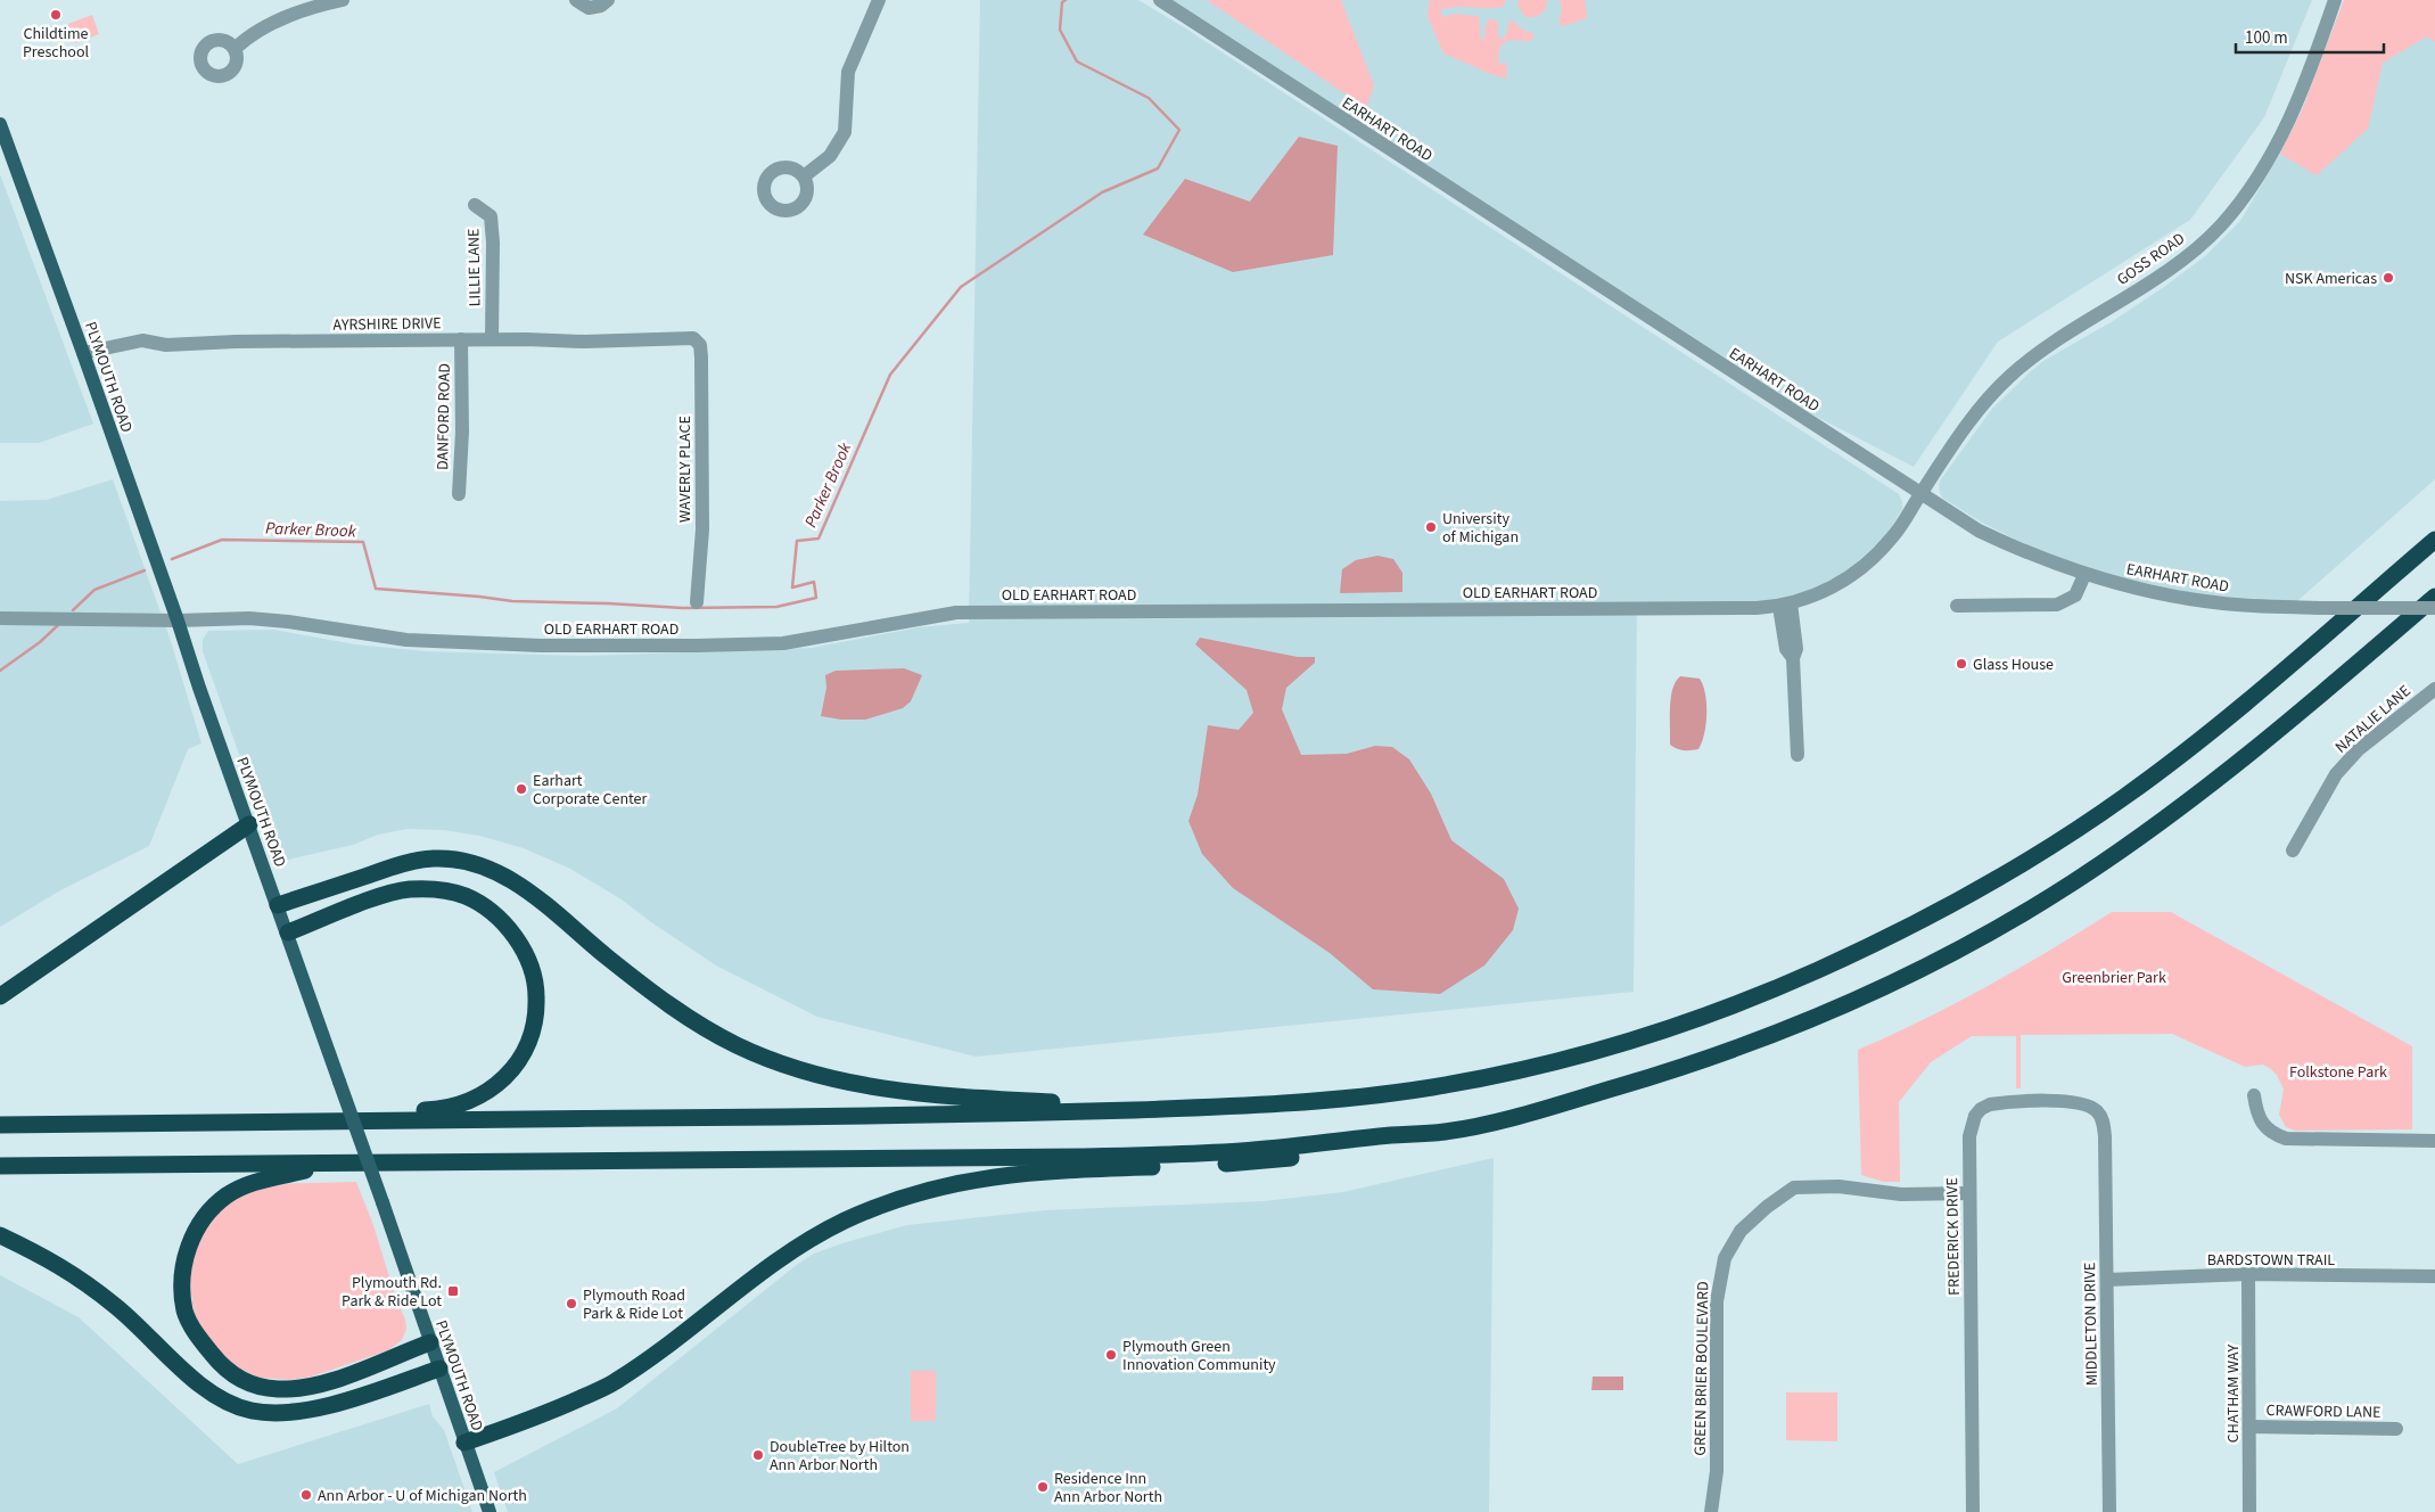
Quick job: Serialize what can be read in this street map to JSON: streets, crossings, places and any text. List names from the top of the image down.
{
  "streets": {
    "main road": ["PLYMOUTH ROAD"],
    "street": [
      "EARHART ROAD",
      "GOSS ROAD",
      "LILLIE LANE",
      "AYRSHIRE DRIVE",
      "DANFORD ROAD",
      "WAVERLY PLACE",
      "OLD EARHART ROAD",
      "NATALIE LANE",
      "FREDERICK DRIVE",
      "BARDSTOWN TRAIL",
      "MIDDLETON DRIVE",
      "GREEN BRIER BOULEVARD",
      "CHATHAM WAY",
      "CRAWFORD LANE"
    ]
  },
  "crossings": [
    ["EARHART ROAD", "GOSS ROAD"],
    ["EARHART ROAD", "OLD EARHART ROAD"],
    ["GOSS ROAD", "OLD EARHART ROAD"],
    ["LILLIE LANE", "AYRSHIRE DRIVE"],
    ["AYRSHIRE DRIVE", "PLYMOUTH ROAD"],
    ["AYRSHIRE DRIVE", "DANFORD ROAD"],
    ["AYRSHIRE DRIVE", "WAVERLY PLACE"],
    ["PLYMOUTH ROAD", "OLD EARHART ROAD"],
    ["FREDERICK DRIVE", "MIDDLETON DRIVE"],
    ["FREDERICK DRIVE", "GREEN BRIER BOULEVARD"],
    ["BARDSTOWN TRAIL", "MIDDLETON DRIVE"],
    ["BARDSTOWN TRAIL", "CHATHAM WAY"],
    ["CHATHAM WAY", "CRAWFORD LANE"]
  ],
  "water": ["Parker Brook"],
  "parks": ["Greenbrier Park", "Folkstone Park"],
  "places": {
    "other": [
      "Childtime Preschool",
      "NSK Americas",
      "University of Michigan",
      "Glass House",
      "Earhart Corporate Center",
      "Plymouth Road Park & Ride Lot",
      "Plymouth Green Innovation Community",
      "DoubleTree by Hilton Ann Arbor North",
      "Residence Inn Ann Arbor North",
      "Ann Arbor - U of Michigan North"
    ],
    "transit": ["Plymouth Rd. Park & Ride Lot"]
  },
  "scale_bar": "100 m"
}
